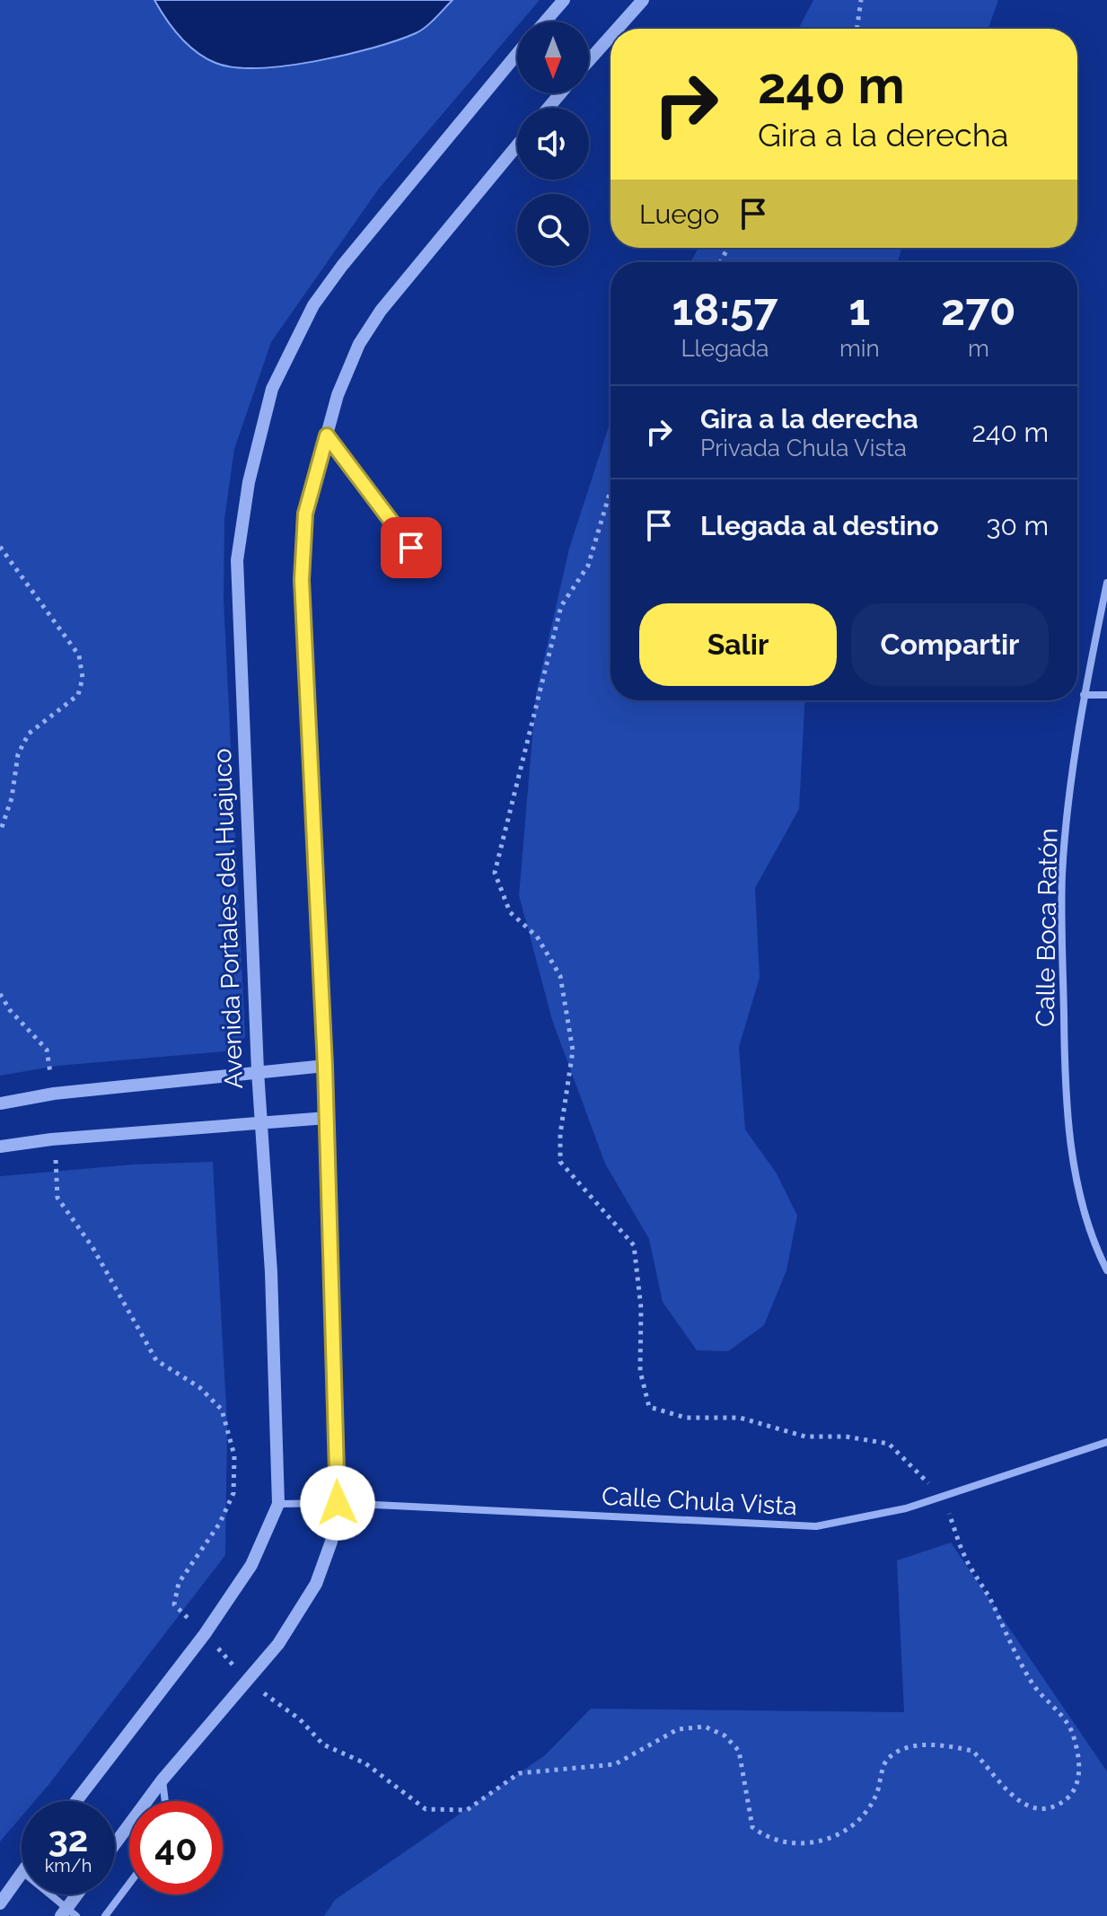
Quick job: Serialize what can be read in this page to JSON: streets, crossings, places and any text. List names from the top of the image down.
{
  "streets": {
    "street": ["Avenida Portales del Huajuco", "Calle Boca Ratón", "Calle Chula Vista"]
  },
  "crossings": [
    ["Avenida Portales del Huajuco", "Calle Chula Vista"]
  ],
  "north": "bottom",
  "page": {
    "turn": ["240 m", "Gira a la derecha"],
    "then": "Luego",
    "eta": [
      "18:57",
      "Llegada",
      "1",
      "min",
      "270",
      "m"
    ],
    "list": [
      {
        "name": "Gira a la derecha",
        "note": "Privada Chula Vista",
        "value": "240 m"
      },
      {
        "name": "Llegada al destino",
        "value": "30 m"
      }
    ],
    "buttons": ["Salir", "Compartir"],
    "speed": "32 km/h",
    "limit": "40"
  }
}
